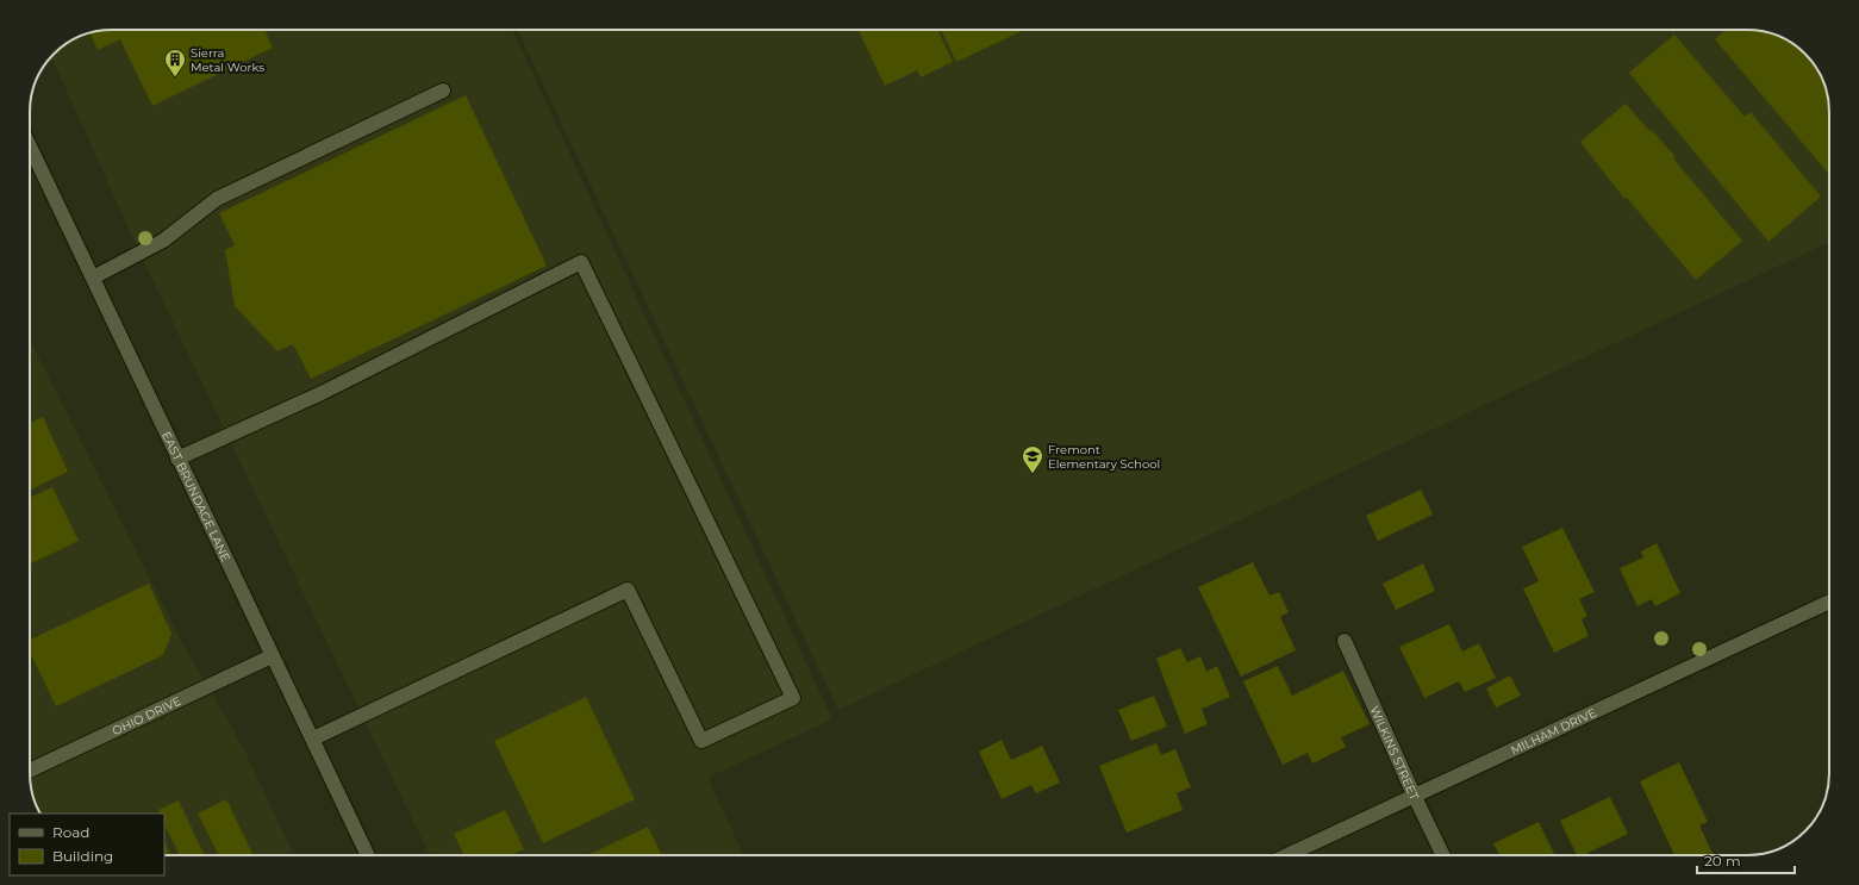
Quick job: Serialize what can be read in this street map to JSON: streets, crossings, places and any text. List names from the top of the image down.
{
  "streets": {
    "street": [
      "EAST BRUNDAGE LANE",
      "OHIO DRIVE",
      "MILHAM DRIVE",
      "WILKINS STREET"
    ]
  },
  "crossings": [
    ["EAST BRUNDAGE LANE", "OHIO DRIVE"],
    ["MILHAM DRIVE", "WILKINS STREET"]
  ],
  "places": {
    "building": ["Sierra Metal Works"],
    "school or university": ["Fremont Elementary School"]
  },
  "legend": ["Road", "Building"],
  "scale_bar": "20 m"
}
